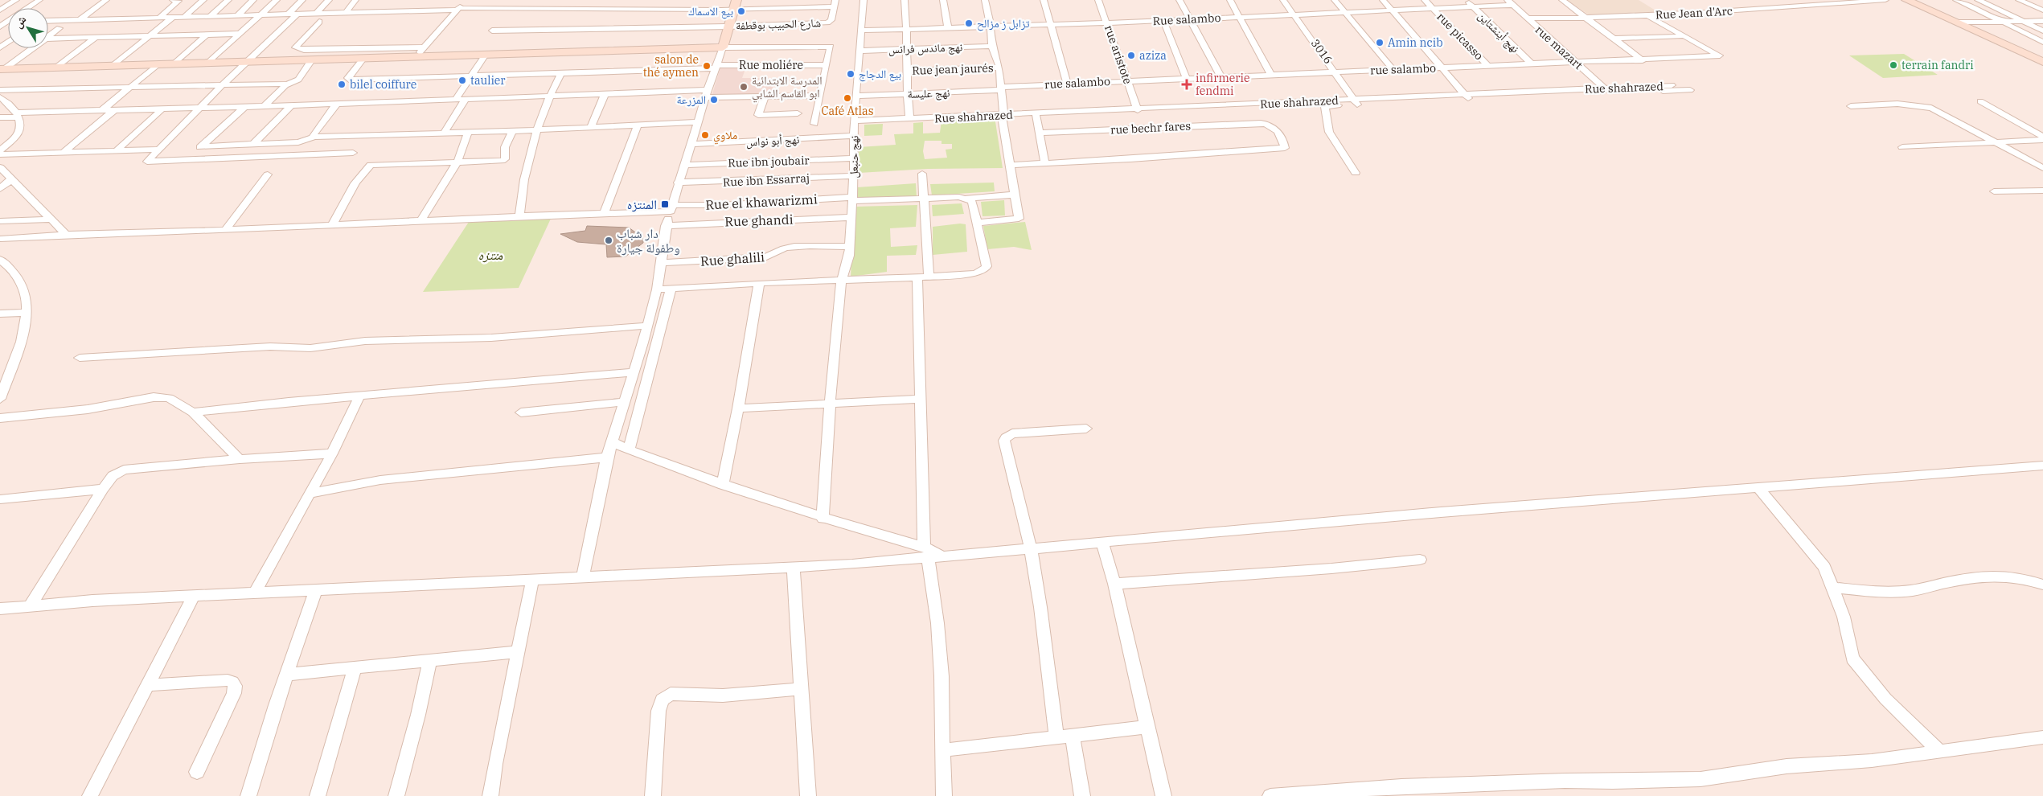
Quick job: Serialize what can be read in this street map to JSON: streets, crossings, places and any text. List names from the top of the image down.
{
  "streets": {
    "street": [
      "Rue Jean d'Arc",
      "Rue salambo",
      "شارع الحبيب بوقطفة",
      "نهج أينشتاين",
      "rue picasso",
      "rue mazart",
      "نهج ماندس فرانس",
      "3016",
      "rue aristote",
      "Rue moliére",
      "Rue jean jaurés",
      "rue salambo",
      "Rue shahrazed",
      "نهج عليسة",
      "rue bechr fares",
      "نهج أبو نواس",
      "نهج حنبعل",
      "Rue ibn joubair",
      "Rue ibn Essarraj",
      "Rue el khawarizmi",
      "Rue ghandi",
      "Rue ghalili"
    ]
  },
  "crossings": [
    ["Rue Jean d'Arc", "rue mazart"],
    ["Rue Jean d'Arc", "rue salambo"],
    ["Rue salambo", "نهج أينشتاين"],
    ["Rue salambo", "rue picasso"],
    ["Rue salambo", "rue mazart"],
    ["Rue salambo", "3016"],
    ["Rue salambo", "rue aristote"],
    ["Rue salambo", "نهج حنبعل"],
    ["نهج أينشتاين", "rue salambo"],
    ["rue picasso", "rue salambo"],
    ["rue mazart", "rue salambo"],
    ["rue mazart", "Rue shahrazed"],
    ["نهج ماندس فرانس", "نهج حنبعل"],
    ["3016", "rue salambo"],
    ["3016", "Rue shahrazed"],
    ["rue aristote", "rue salambo"],
    ["rue aristote", "Rue shahrazed"],
    ["rue salambo", "نهج عليسة"],
    ["Rue shahrazed", "نهج حنبعل"],
    ["نهج عليسة", "نهج حنبعل"],
    ["نهج أبو نواس", "نهج حنبعل"],
    ["نهج حنبعل", "Rue ibn joubair"],
    ["نهج حنبعل", "Rue ibn Essarraj"],
    ["نهج حنبعل", "Rue el khawarizmi"],
    ["نهج حنبعل", "Rue ghandi"],
    ["نهج حنبعل", "Rue ghalili"]
  ],
  "parks": ["منتزه"],
  "places": {
    "other": [
      "بيع الاسماك",
      "تزابل ز مزالح",
      "Amin ncib",
      "aziza",
      "terrain fandri",
      "salon de thé aymen",
      "بيع الدجاج",
      "taulier",
      "bilel coiffure",
      "المدرسة الابتدائية ابو القاسم الشابي",
      "Café Atlas",
      "المزرعة",
      "ملاوي",
      "دار شباب وطفولة جيارة"
    ],
    "health": ["infirmerie fendmi"],
    "transit": ["المنتزه"]
  },
  "north": "top left"
}
